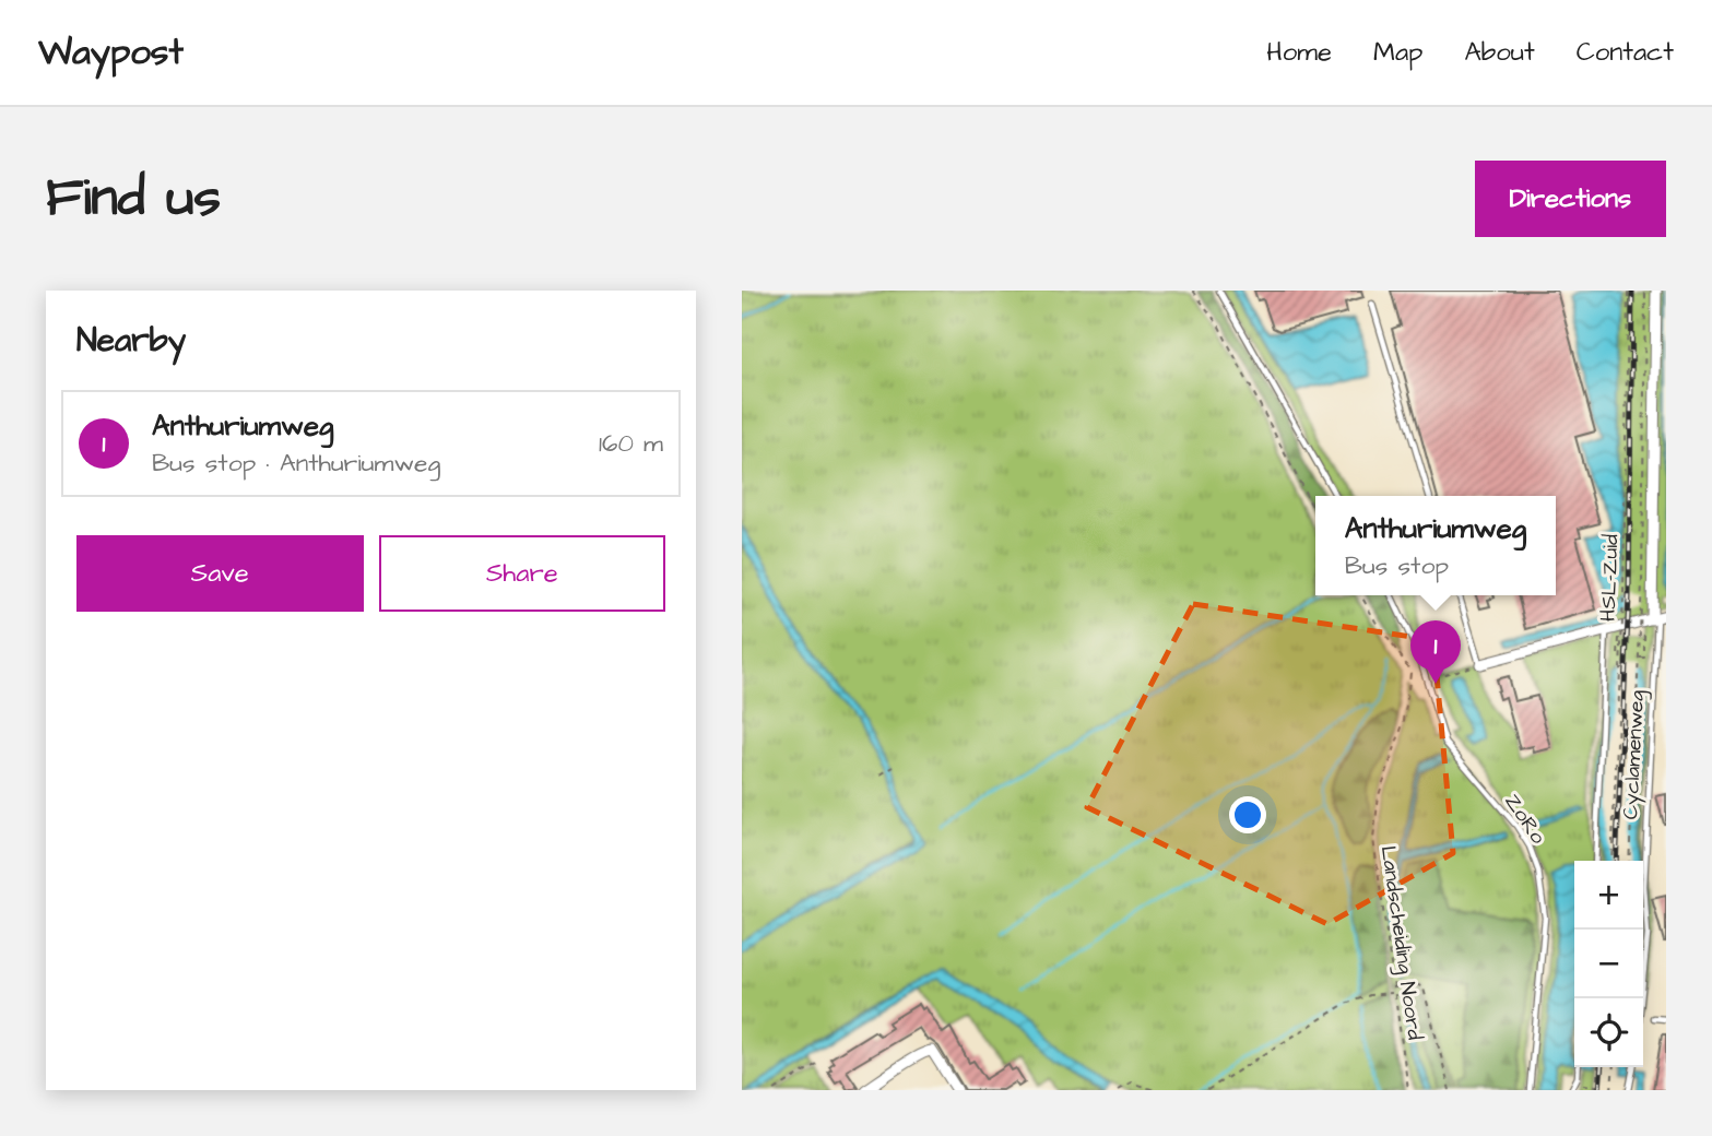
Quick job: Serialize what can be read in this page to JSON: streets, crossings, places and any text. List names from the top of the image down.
{
  "streets": {
    "street": ["Cyclamenweg"],
    "lane": ["ZoRo"],
    "path": ["HSL-Zuid", "Landscheiding Noord"]
  },
  "page": {
    "header": "Waypost",
    "nav": [
      "Home",
      "Map",
      "About",
      "Contact"
    ],
    "buttons": [
      "Directions",
      ["Save", "Share"]
    ],
    "title": "Find us",
    "heading": "Nearby",
    "list": [
      {
        "mark": "1",
        "name": "Anthuriumweg",
        "note": "Bus stop · Anthuriumweg",
        "value": "160 m"
      }
    ],
    "popup": ["Anthuriumweg", "Bus stop"],
    "pins": "1",
    "map_buttons": ["+", "−"]
  }
}
